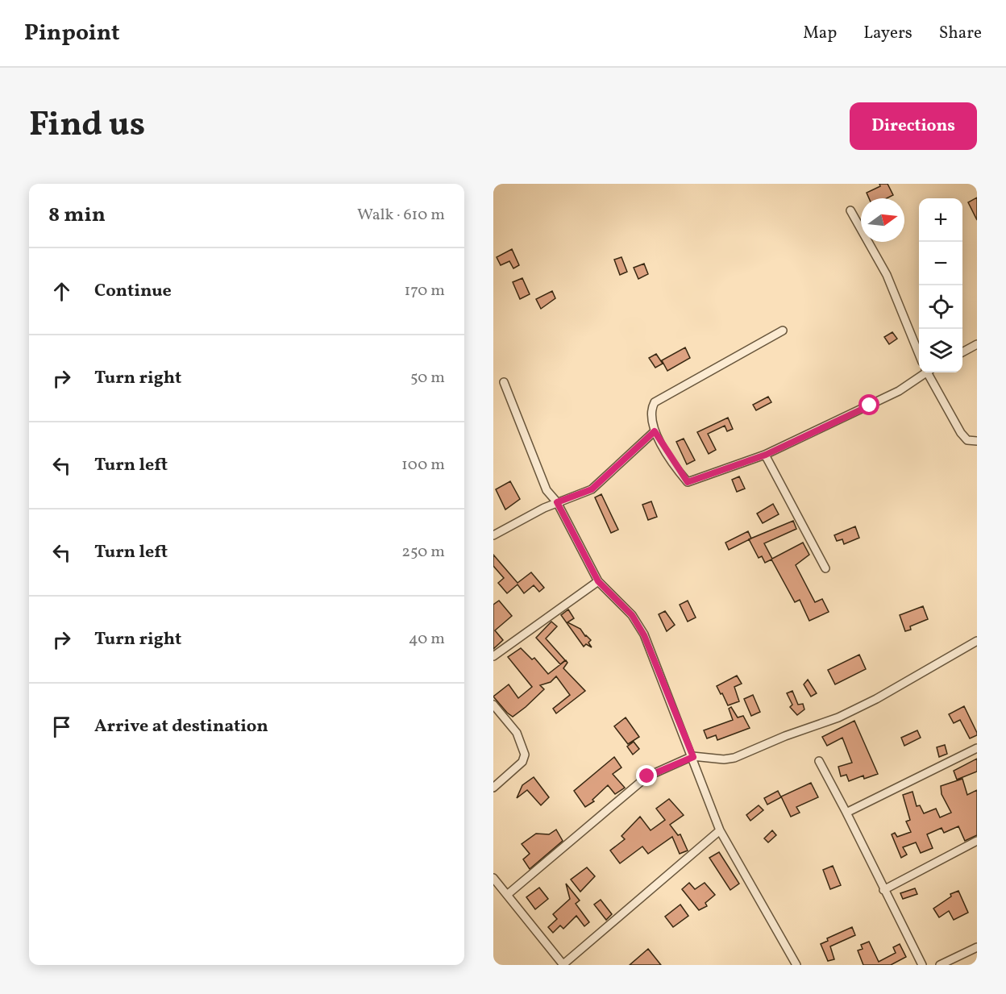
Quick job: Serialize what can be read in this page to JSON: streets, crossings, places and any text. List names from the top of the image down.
{
  "north": "right",
  "page": {
    "header": "Pinpoint",
    "nav": ["Map", "Layers", "Share"],
    "title": "Find us",
    "buttons": "Directions",
    "heading": ["8 min", "Walk · 610 m"],
    "map_buttons": ["+", "−"],
    "list": [
      ["Continue", "170 m"],
      ["Turn right", "50 m"],
      ["Turn left", "100 m"],
      ["Turn left", "250 m"],
      ["Turn right", "40 m"],
      "Arrive at destination"
    ]
  }
}
